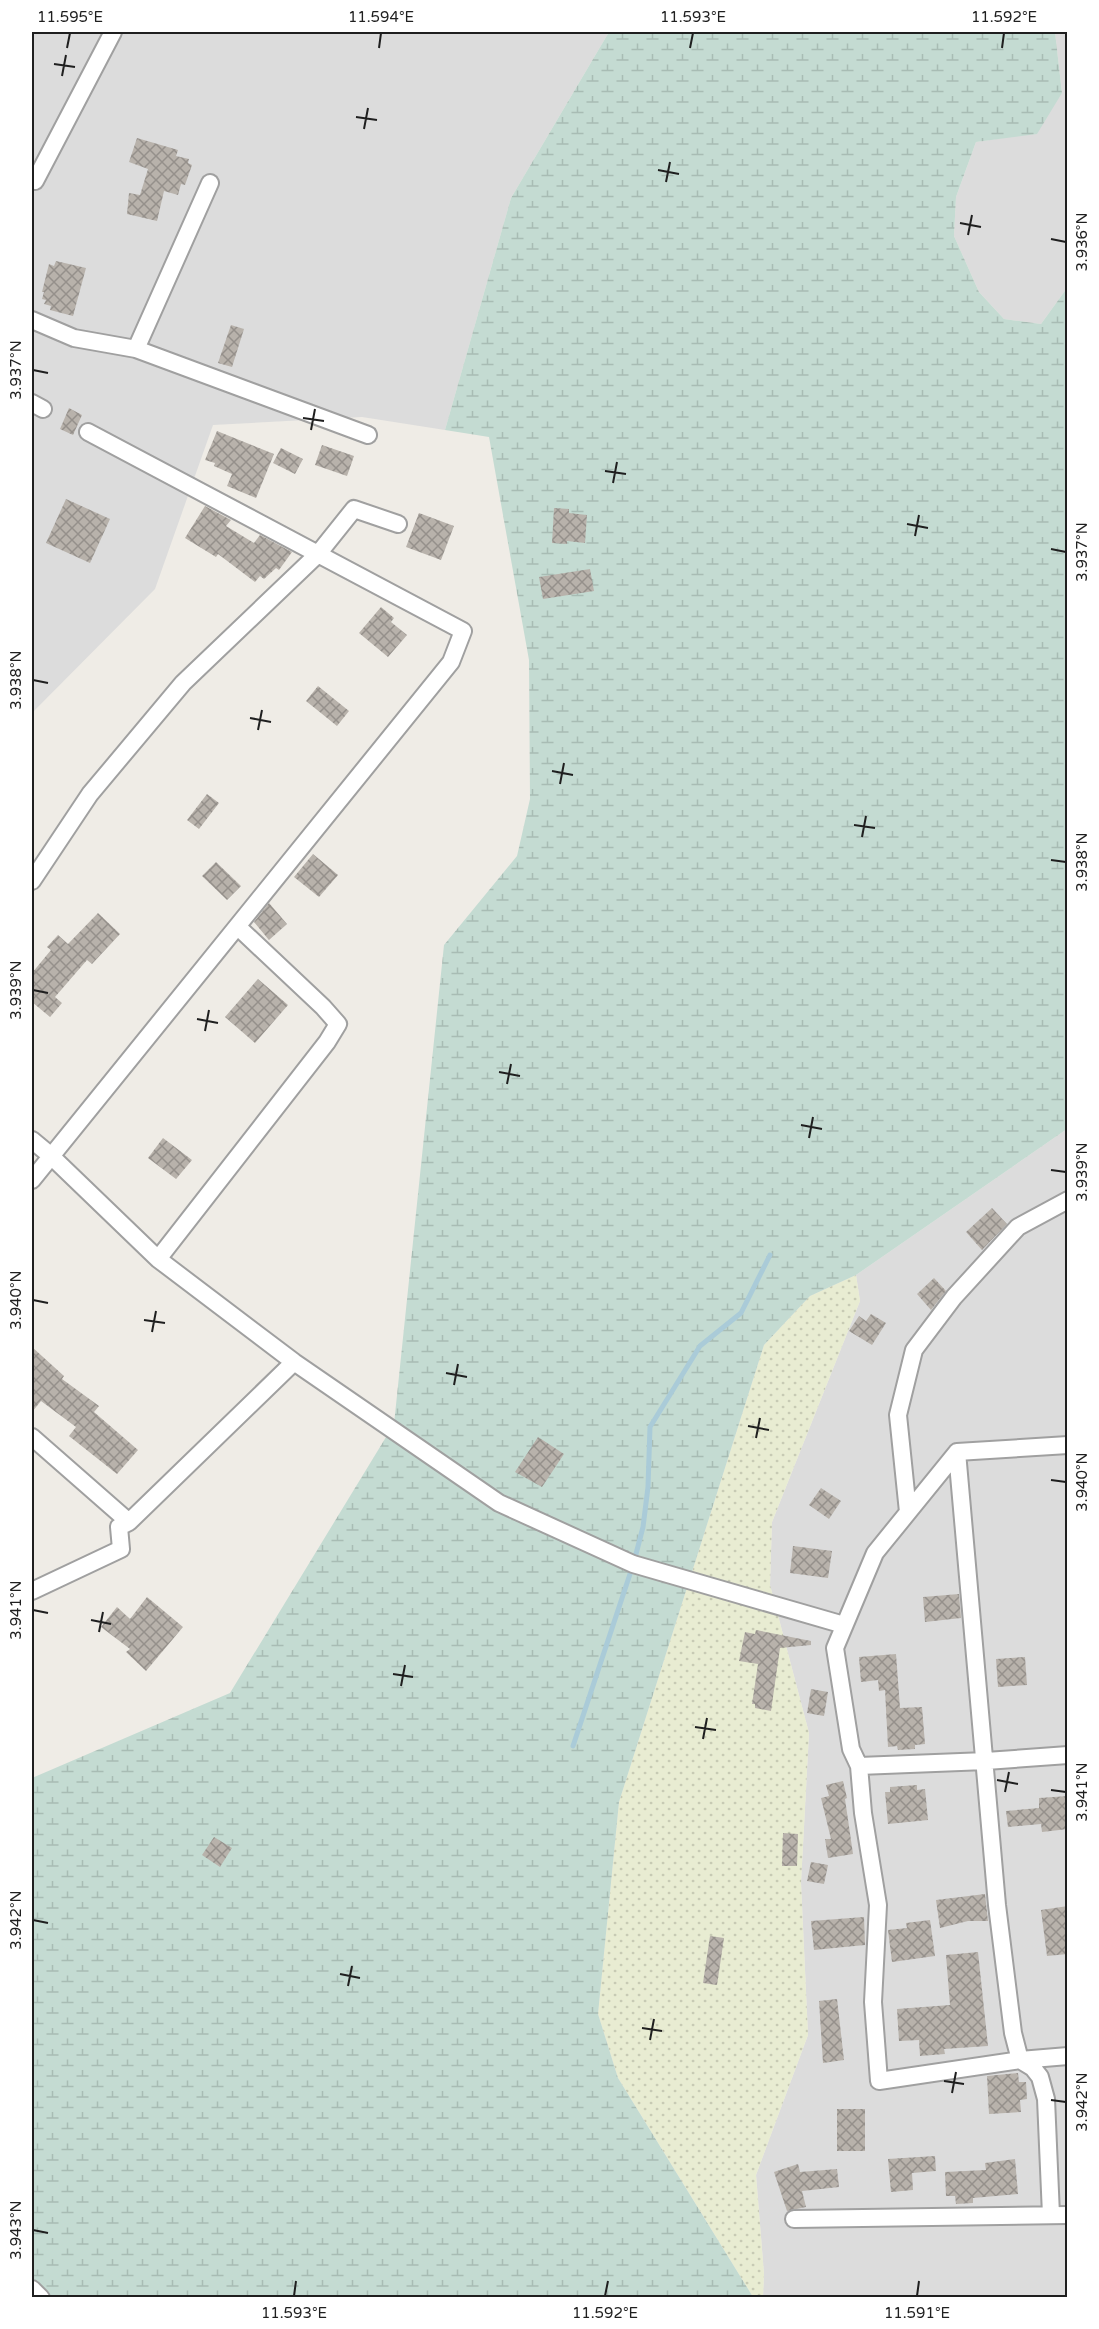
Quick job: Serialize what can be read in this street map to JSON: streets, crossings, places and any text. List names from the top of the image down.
{
  "coordinates": [
    "11.595°E",
    "11.594°E",
    "11.593°E",
    "11.592°E",
    "3.936°N",
    "3.937°N",
    "3.938°N",
    "3.939°N",
    "3.940°N",
    "3.941°N",
    "3.942°N",
    "3.943°N",
    "11.591°E"
  ]
}
